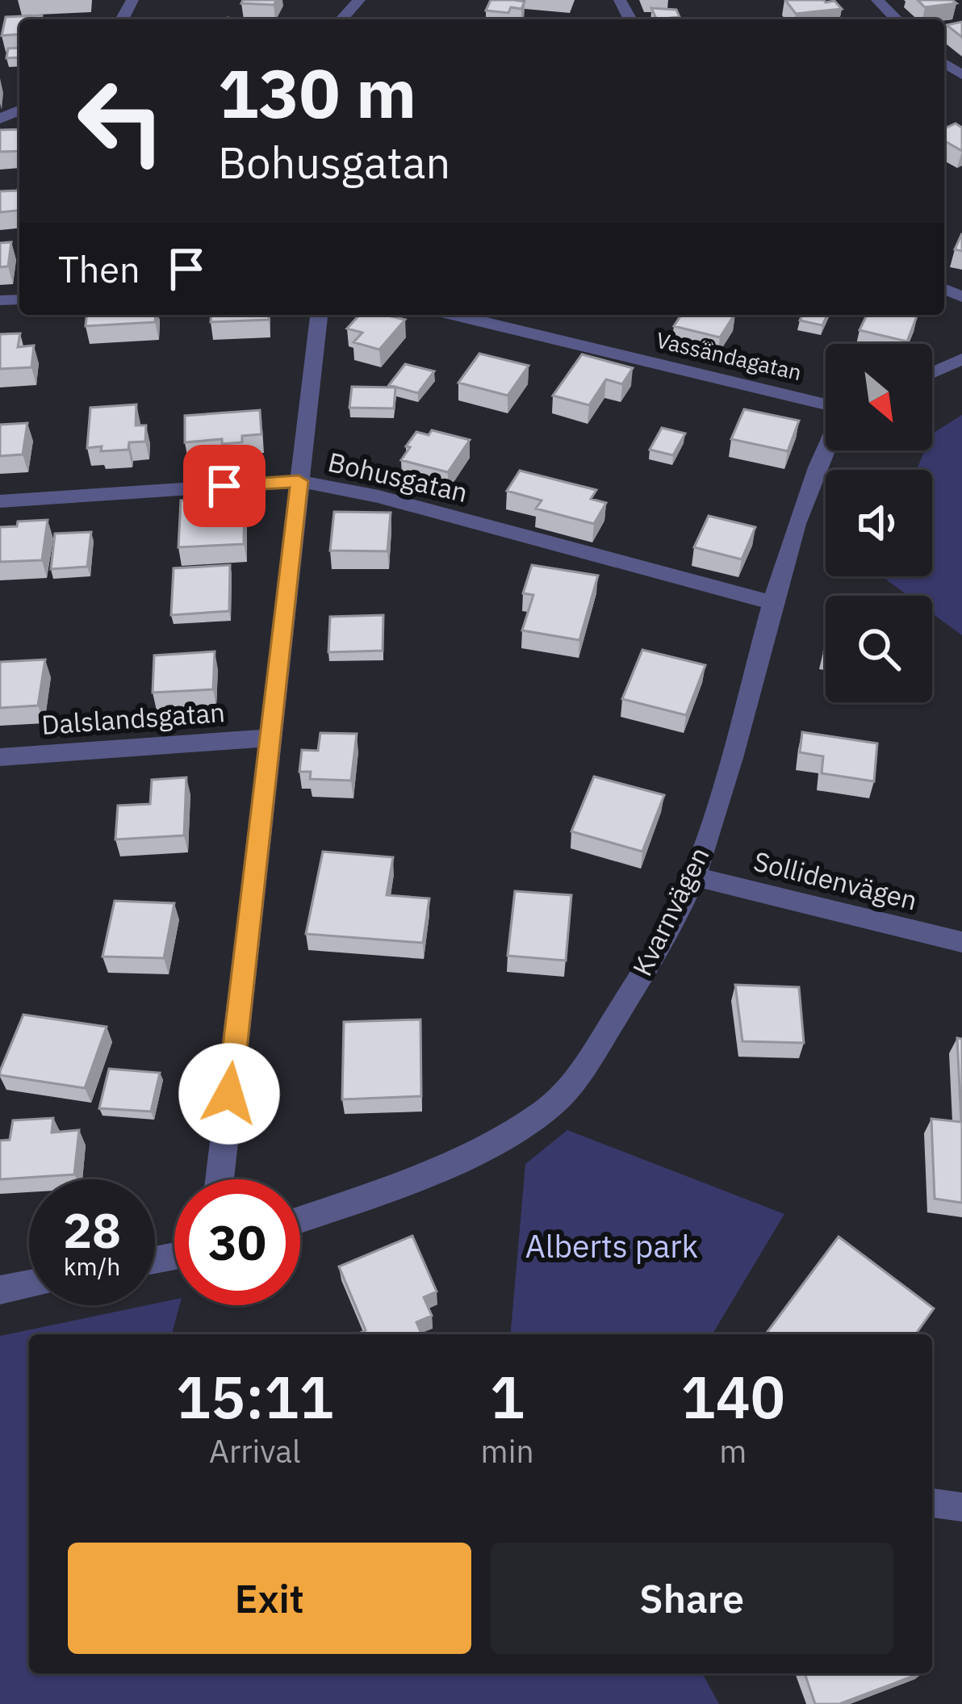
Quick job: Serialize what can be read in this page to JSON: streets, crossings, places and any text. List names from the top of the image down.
{
  "streets": {
    "street": [
      "Vassändagatan",
      "Bohusgatan",
      "Dalslandsgatan",
      "Sollidenvägen",
      "Kvarnvägen"
    ]
  },
  "crossings": [
    ["Bohusgatan", "Kvarnvägen"],
    ["Sollidenvägen", "Kvarnvägen"]
  ],
  "parks": ["Alberts park"],
  "north": "bottom right",
  "page": {
    "turn": ["130 m", "Bohusgatan"],
    "then": "Then",
    "speed": "28 km/h",
    "limit": "30",
    "eta": [
      "15:11",
      "Arrival",
      "1",
      "min",
      "140",
      "m"
    ],
    "buttons": ["Exit", "Share"]
  }
}
